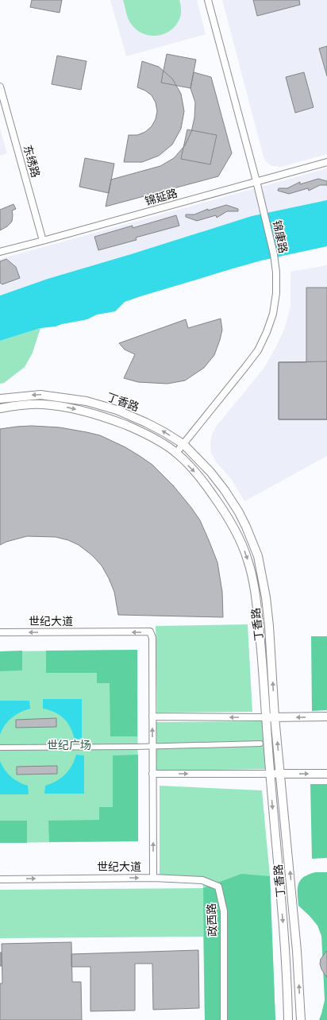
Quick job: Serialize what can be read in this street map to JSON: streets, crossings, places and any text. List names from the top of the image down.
{
  "streets": {
    "street": [
      "东绣路",
      "锦延路",
      "锦康路",
      "丁香路",
      "世纪大道",
      "政西路"
    ]
  },
  "crossings": [
    ["东绣路", "锦延路"],
    ["锦延路", "锦康路"],
    ["锦康路", "丁香路"],
    ["世纪大道", "政西路"]
  ],
  "parks": ["世纪广场"]
}
